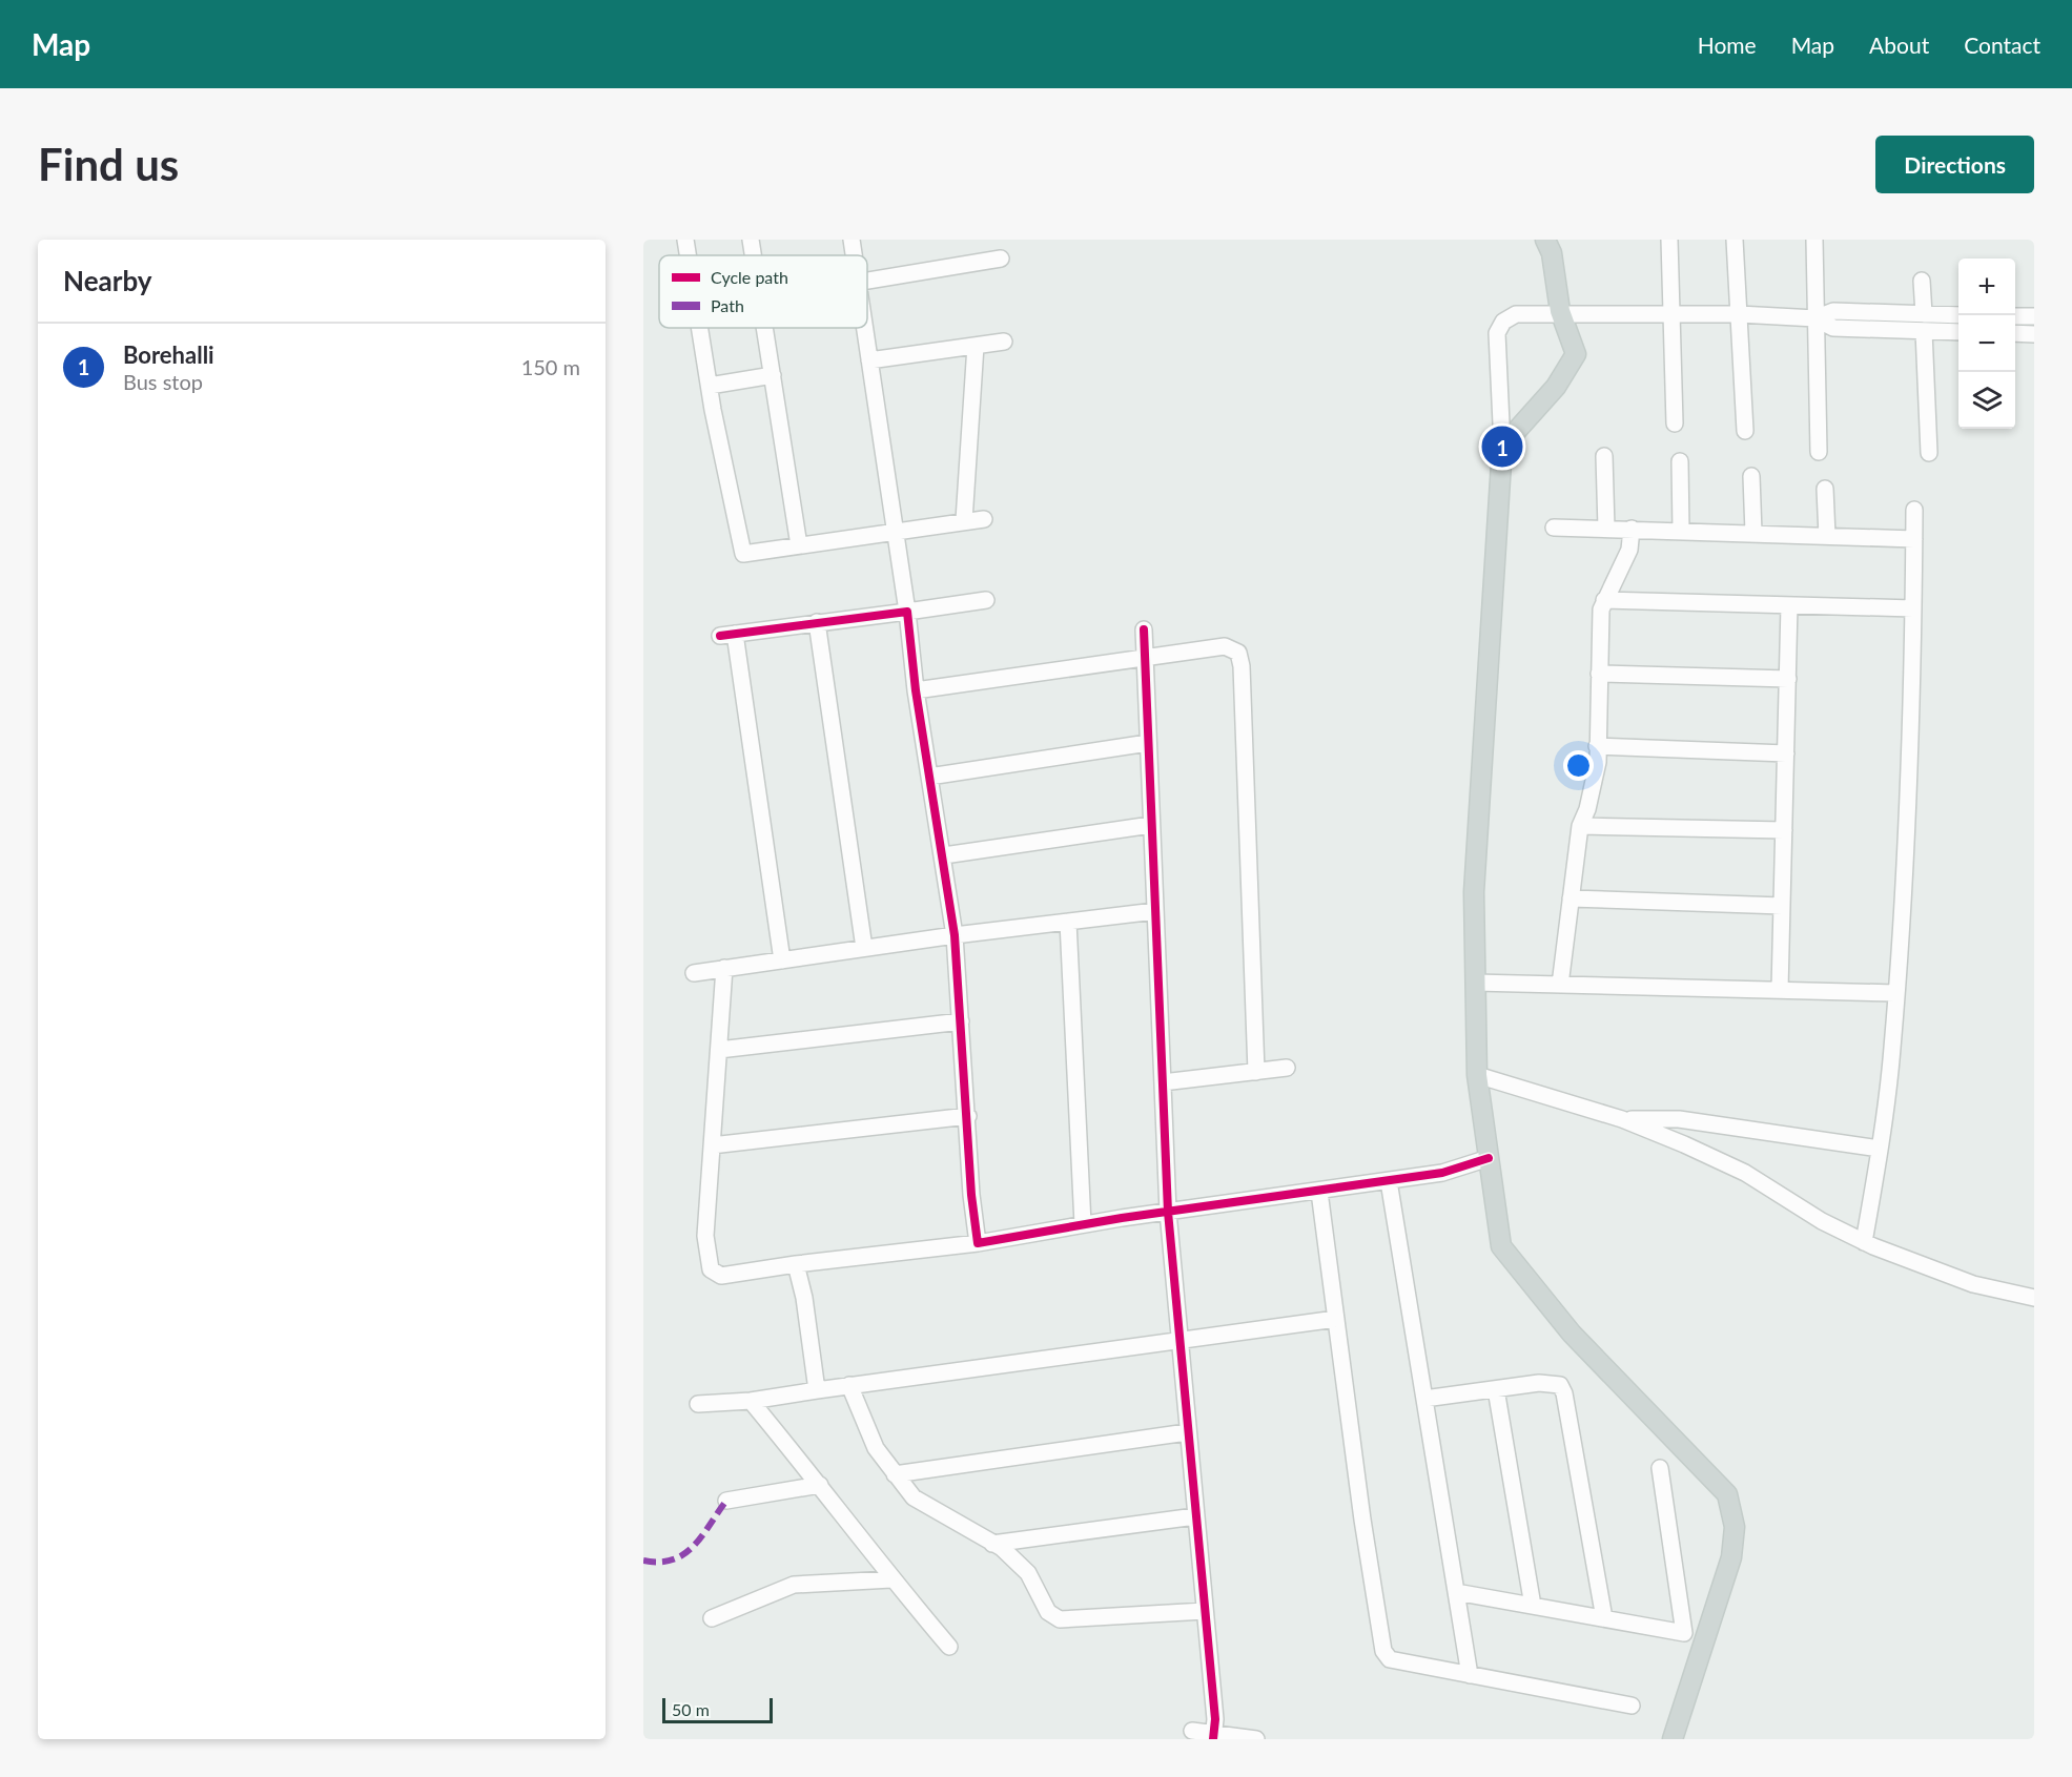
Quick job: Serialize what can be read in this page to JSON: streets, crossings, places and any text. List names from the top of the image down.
{
  "legend": ["Cycle path", "Path"],
  "scale_bar": "50 m",
  "page": {
    "header": "Map",
    "nav": [
      "Home",
      "Map",
      "About",
      "Contact"
    ],
    "buttons": "Directions",
    "title": "Find us",
    "heading": "Nearby",
    "map_buttons": ["+", "−"],
    "list": [
      {
        "mark": "1",
        "name": "Borehalli",
        "note": "Bus stop",
        "value": "150 m"
      }
    ],
    "pins": "1",
    "scale": "50 m"
  }
}
